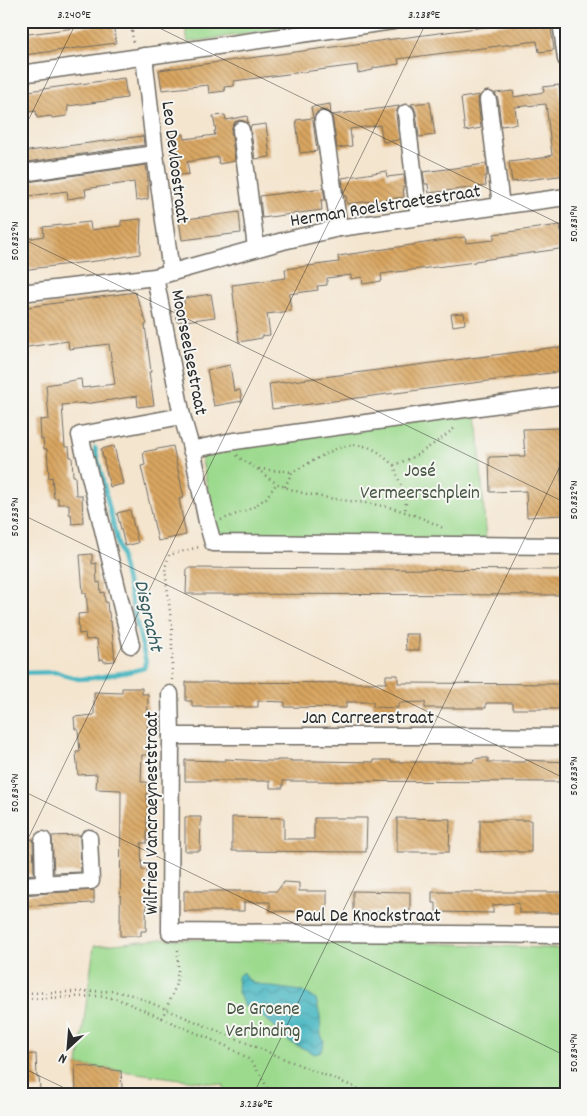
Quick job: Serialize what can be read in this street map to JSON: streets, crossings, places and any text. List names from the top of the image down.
{
  "streets": {
    "street": [
      "Leo Devloostraat",
      "Herman Roelstraetestraat",
      "Moorseelsestraat",
      "Jan Carreerstraat",
      "Wilfried Vancraeyneststraat",
      "Paul De Knockstraat"
    ]
  },
  "crossings": [
    ["Leo Devloostraat", "Herman Roelstraetestraat"],
    ["Leo Devloostraat", "Moorseelsestraat"],
    ["Herman Roelstraetestraat", "Moorseelsestraat"],
    ["Jan Carreerstraat", "Wilfried Vancraeyneststraat"],
    ["Wilfried Vancraeyneststraat", "Paul De Knockstraat"]
  ],
  "water": ["Disgracht"],
  "parks": ["José Vermeerschplein", "De Groene Verbinding"],
  "north": "bottom left",
  "coordinates": [
    "3.240°E",
    "3.238°E",
    "50.831°N",
    "50.832°N",
    "50.833°N",
    "50.834°N",
    "3.236°E"
  ]
}
